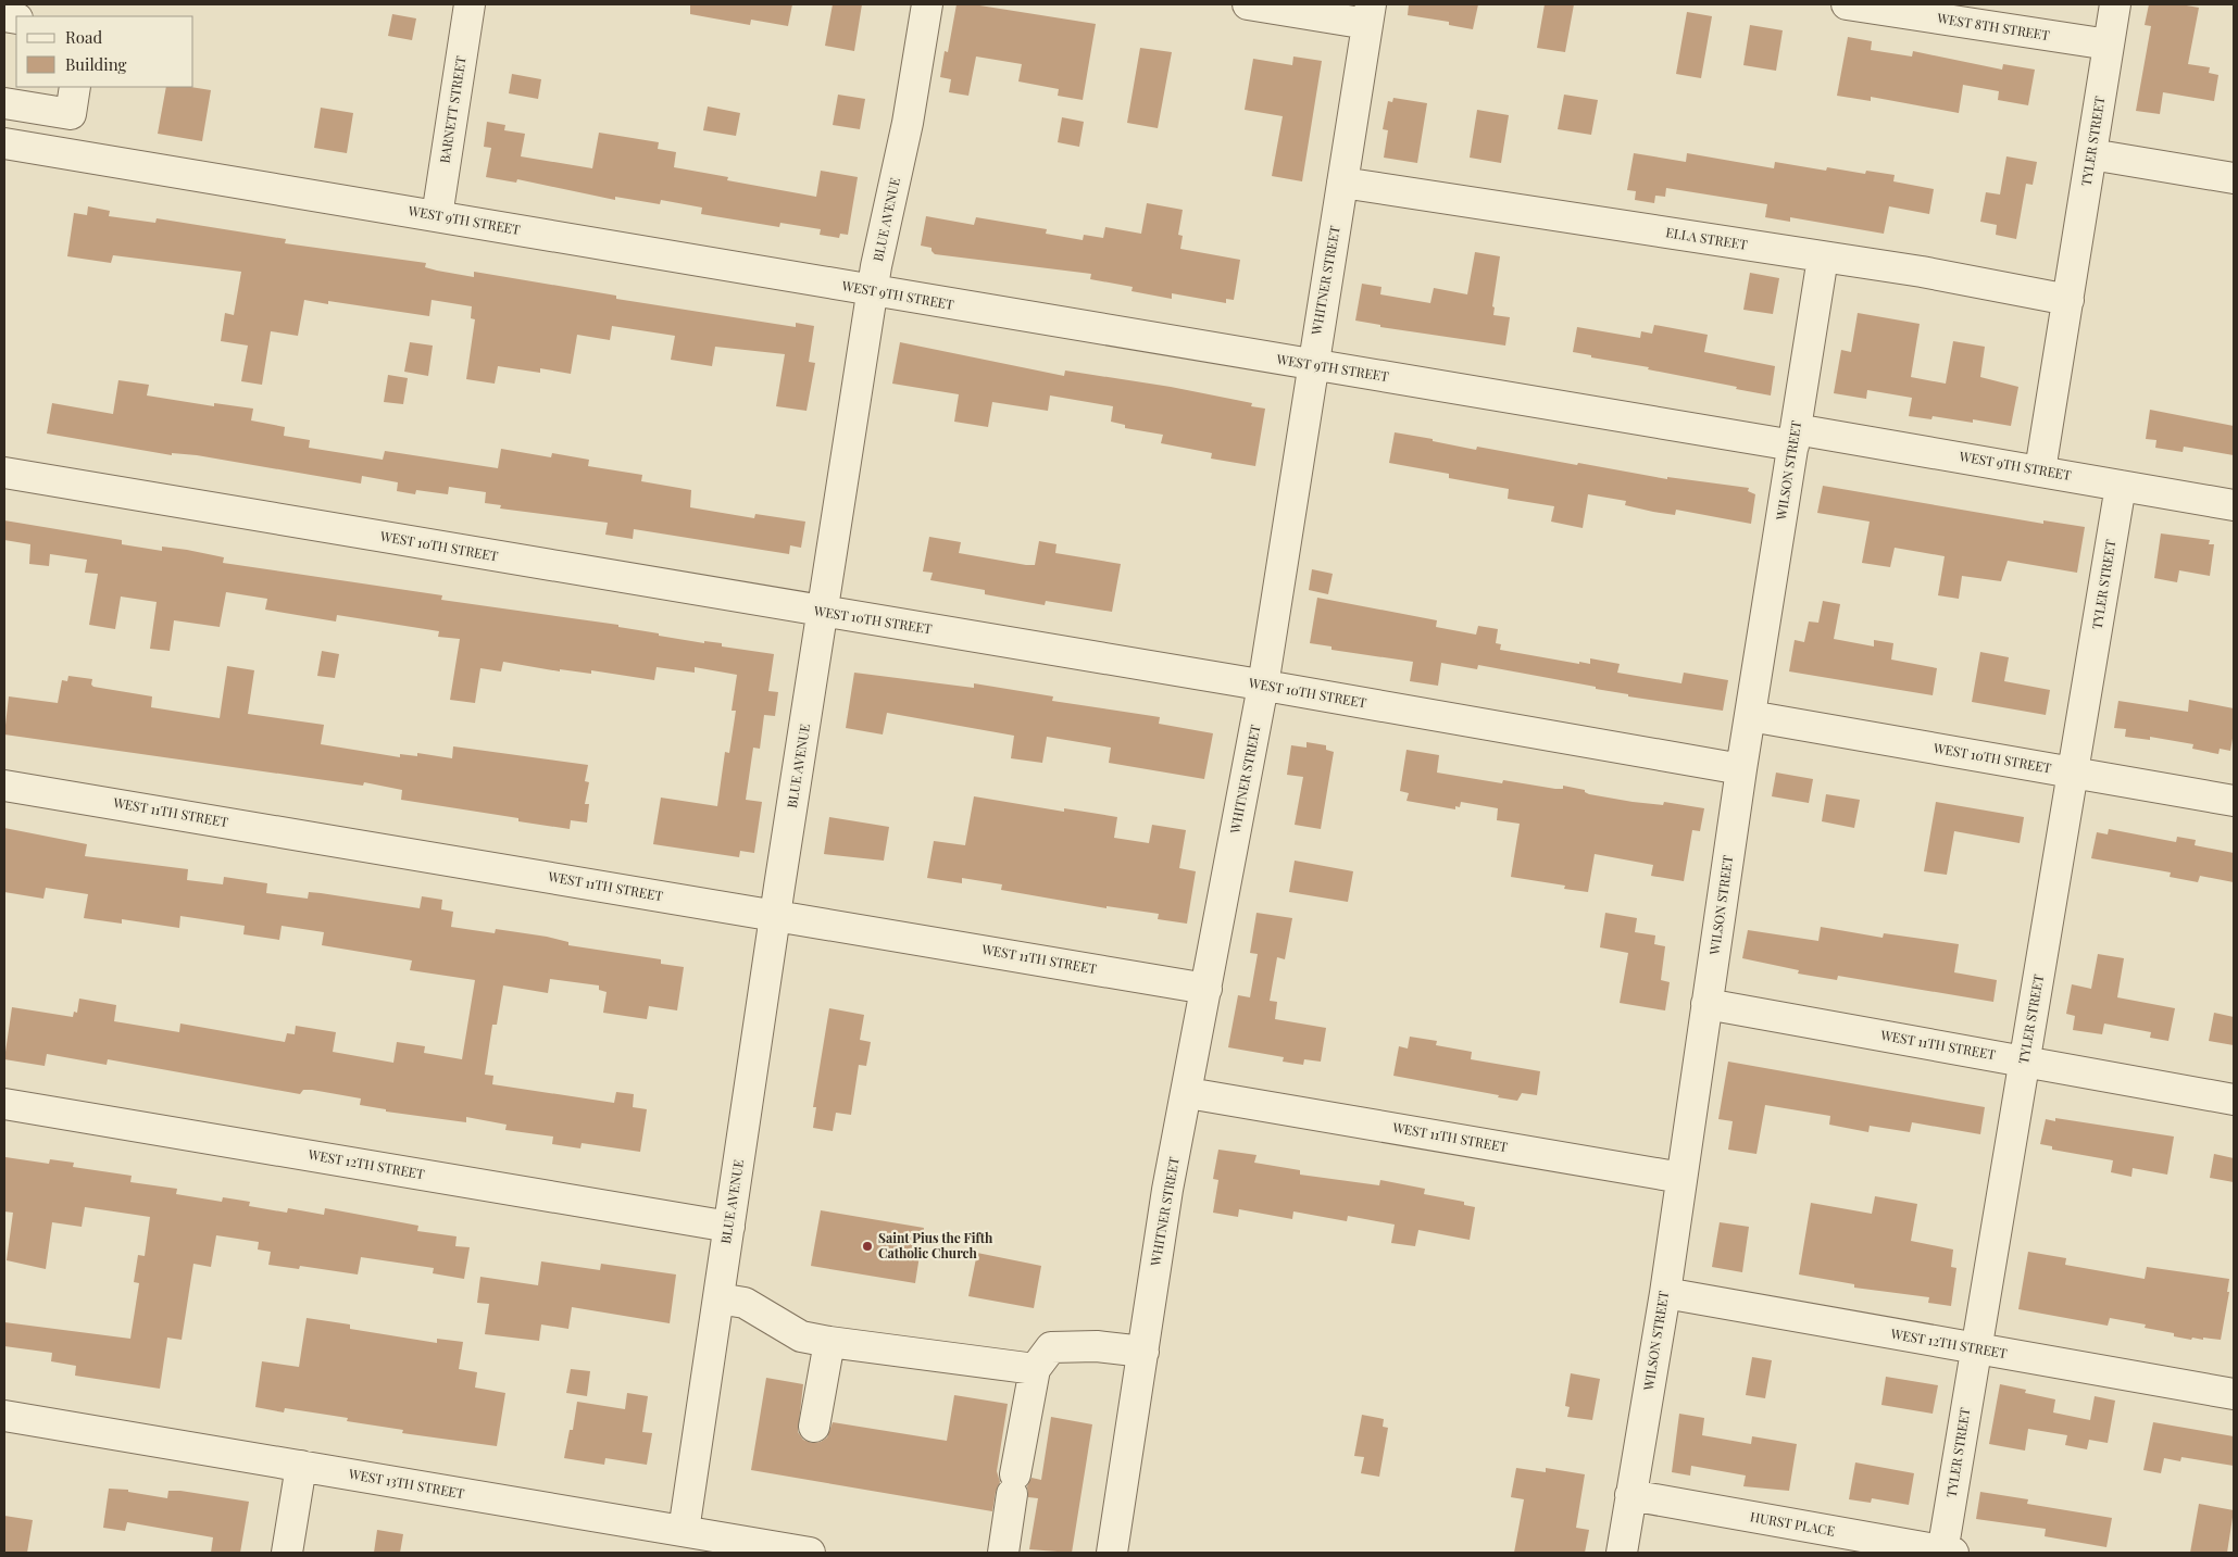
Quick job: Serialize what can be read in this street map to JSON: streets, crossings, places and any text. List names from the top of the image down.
{
  "streets": {
    "street": [
      "WEST 8TH STREET",
      "BARNETT STREET",
      "TYLER STREET",
      "BLUE AVENUE",
      "WEST 9TH STREET",
      "ELLA STREET",
      "WHITNER STREET",
      "WILSON STREET",
      "WEST 10TH STREET",
      "WEST 11TH STREET",
      "WEST 12TH STREET",
      "WEST 13TH STREET",
      "HURST PLACE"
    ]
  },
  "crossings": [
    ["WEST 8TH STREET", "TYLER STREET"],
    ["BARNETT STREET", "WEST 9TH STREET"],
    ["TYLER STREET", "WEST 9TH STREET"],
    ["TYLER STREET", "ELLA STREET"],
    ["TYLER STREET", "WEST 10TH STREET"],
    ["TYLER STREET", "WEST 11TH STREET"],
    ["TYLER STREET", "WEST 12TH STREET"],
    ["TYLER STREET", "HURST PLACE"],
    ["BLUE AVENUE", "WEST 9TH STREET"],
    ["BLUE AVENUE", "WEST 10TH STREET"],
    ["BLUE AVENUE", "WEST 11TH STREET"],
    ["BLUE AVENUE", "WEST 12TH STREET"],
    ["BLUE AVENUE", "WEST 13TH STREET"],
    ["WEST 9TH STREET", "WHITNER STREET"],
    ["WEST 9TH STREET", "WILSON STREET"],
    ["ELLA STREET", "WHITNER STREET"],
    ["ELLA STREET", "WILSON STREET"],
    ["WHITNER STREET", "WEST 10TH STREET"],
    ["WHITNER STREET", "WEST 11TH STREET"],
    ["WILSON STREET", "WEST 10TH STREET"],
    ["WILSON STREET", "WEST 11TH STREET"],
    ["WILSON STREET", "WEST 12TH STREET"],
    ["WILSON STREET", "HURST PLACE"]
  ],
  "places": ["Saint Pius the Fifth Catholic Church"],
  "legend": ["Road", "Building"]
}
